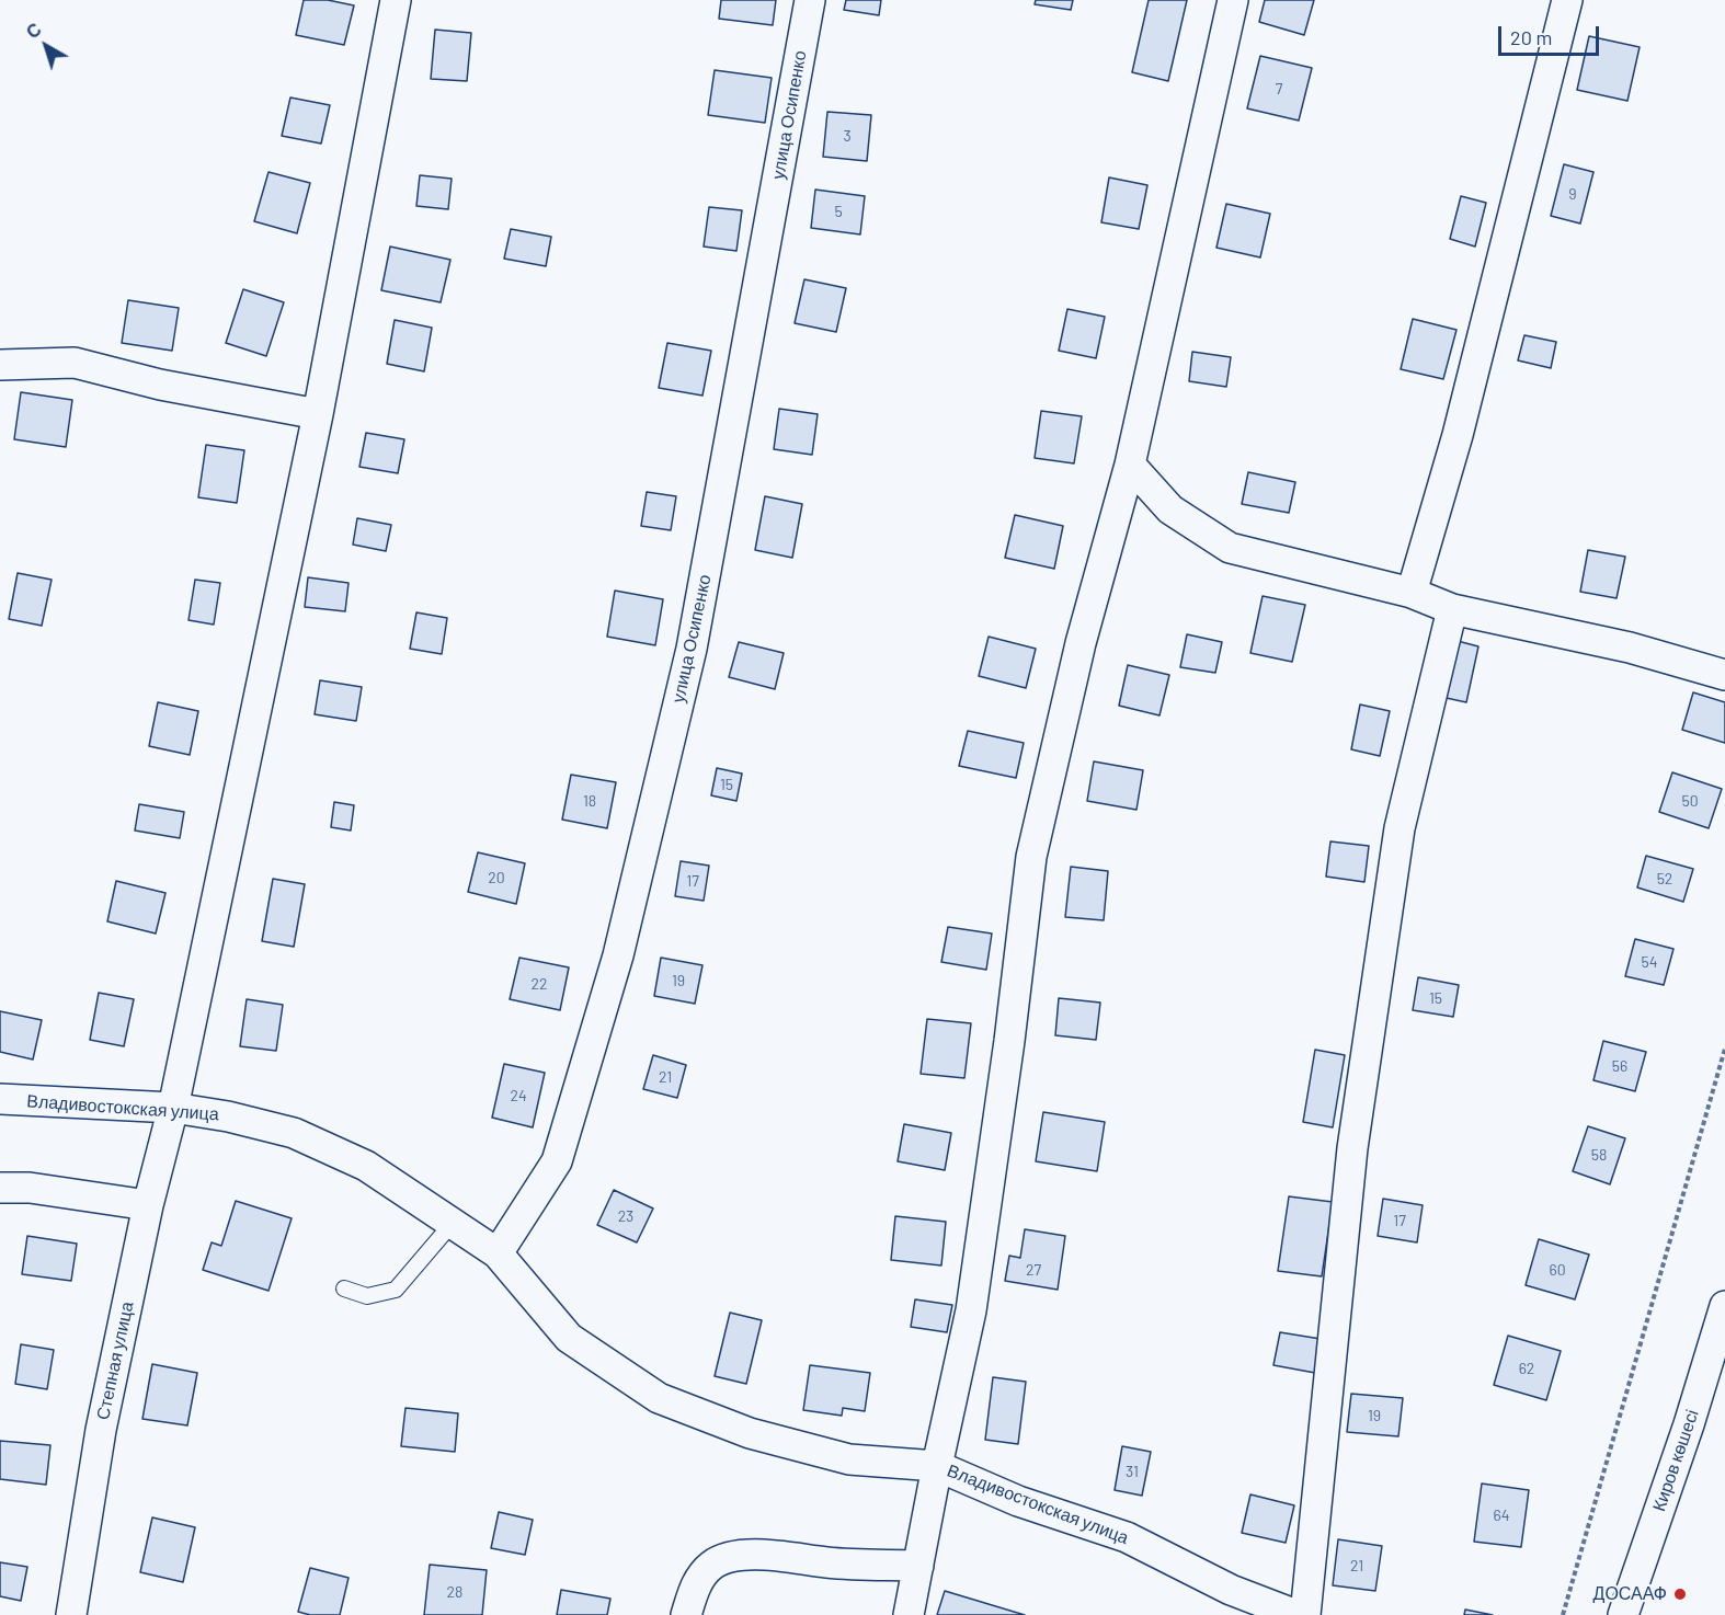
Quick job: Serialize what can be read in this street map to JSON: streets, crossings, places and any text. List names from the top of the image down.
{
  "streets": {
    "street": [
      "улица Осипенко",
      "Владивостокская улица",
      "Степная улица",
      "Киров көшесі"
    ]
  },
  "crossings": [
    ["улица Осипенко", "Владивостокская улица"],
    ["Владивостокская улица", "Степная улица"]
  ],
  "places": ["ДОСААФ"],
  "house_numbers": [
    "7",
    "3",
    "9",
    "5",
    "15",
    "18",
    "50",
    "20",
    "52",
    "17",
    "54",
    "19",
    "22",
    "15",
    "56",
    "21",
    "24",
    "58",
    "23",
    "17",
    "27",
    "60",
    "62",
    "19",
    "31",
    "64",
    "21",
    "28"
  ],
  "scale_bar": "20 m",
  "north": "top left"
}
